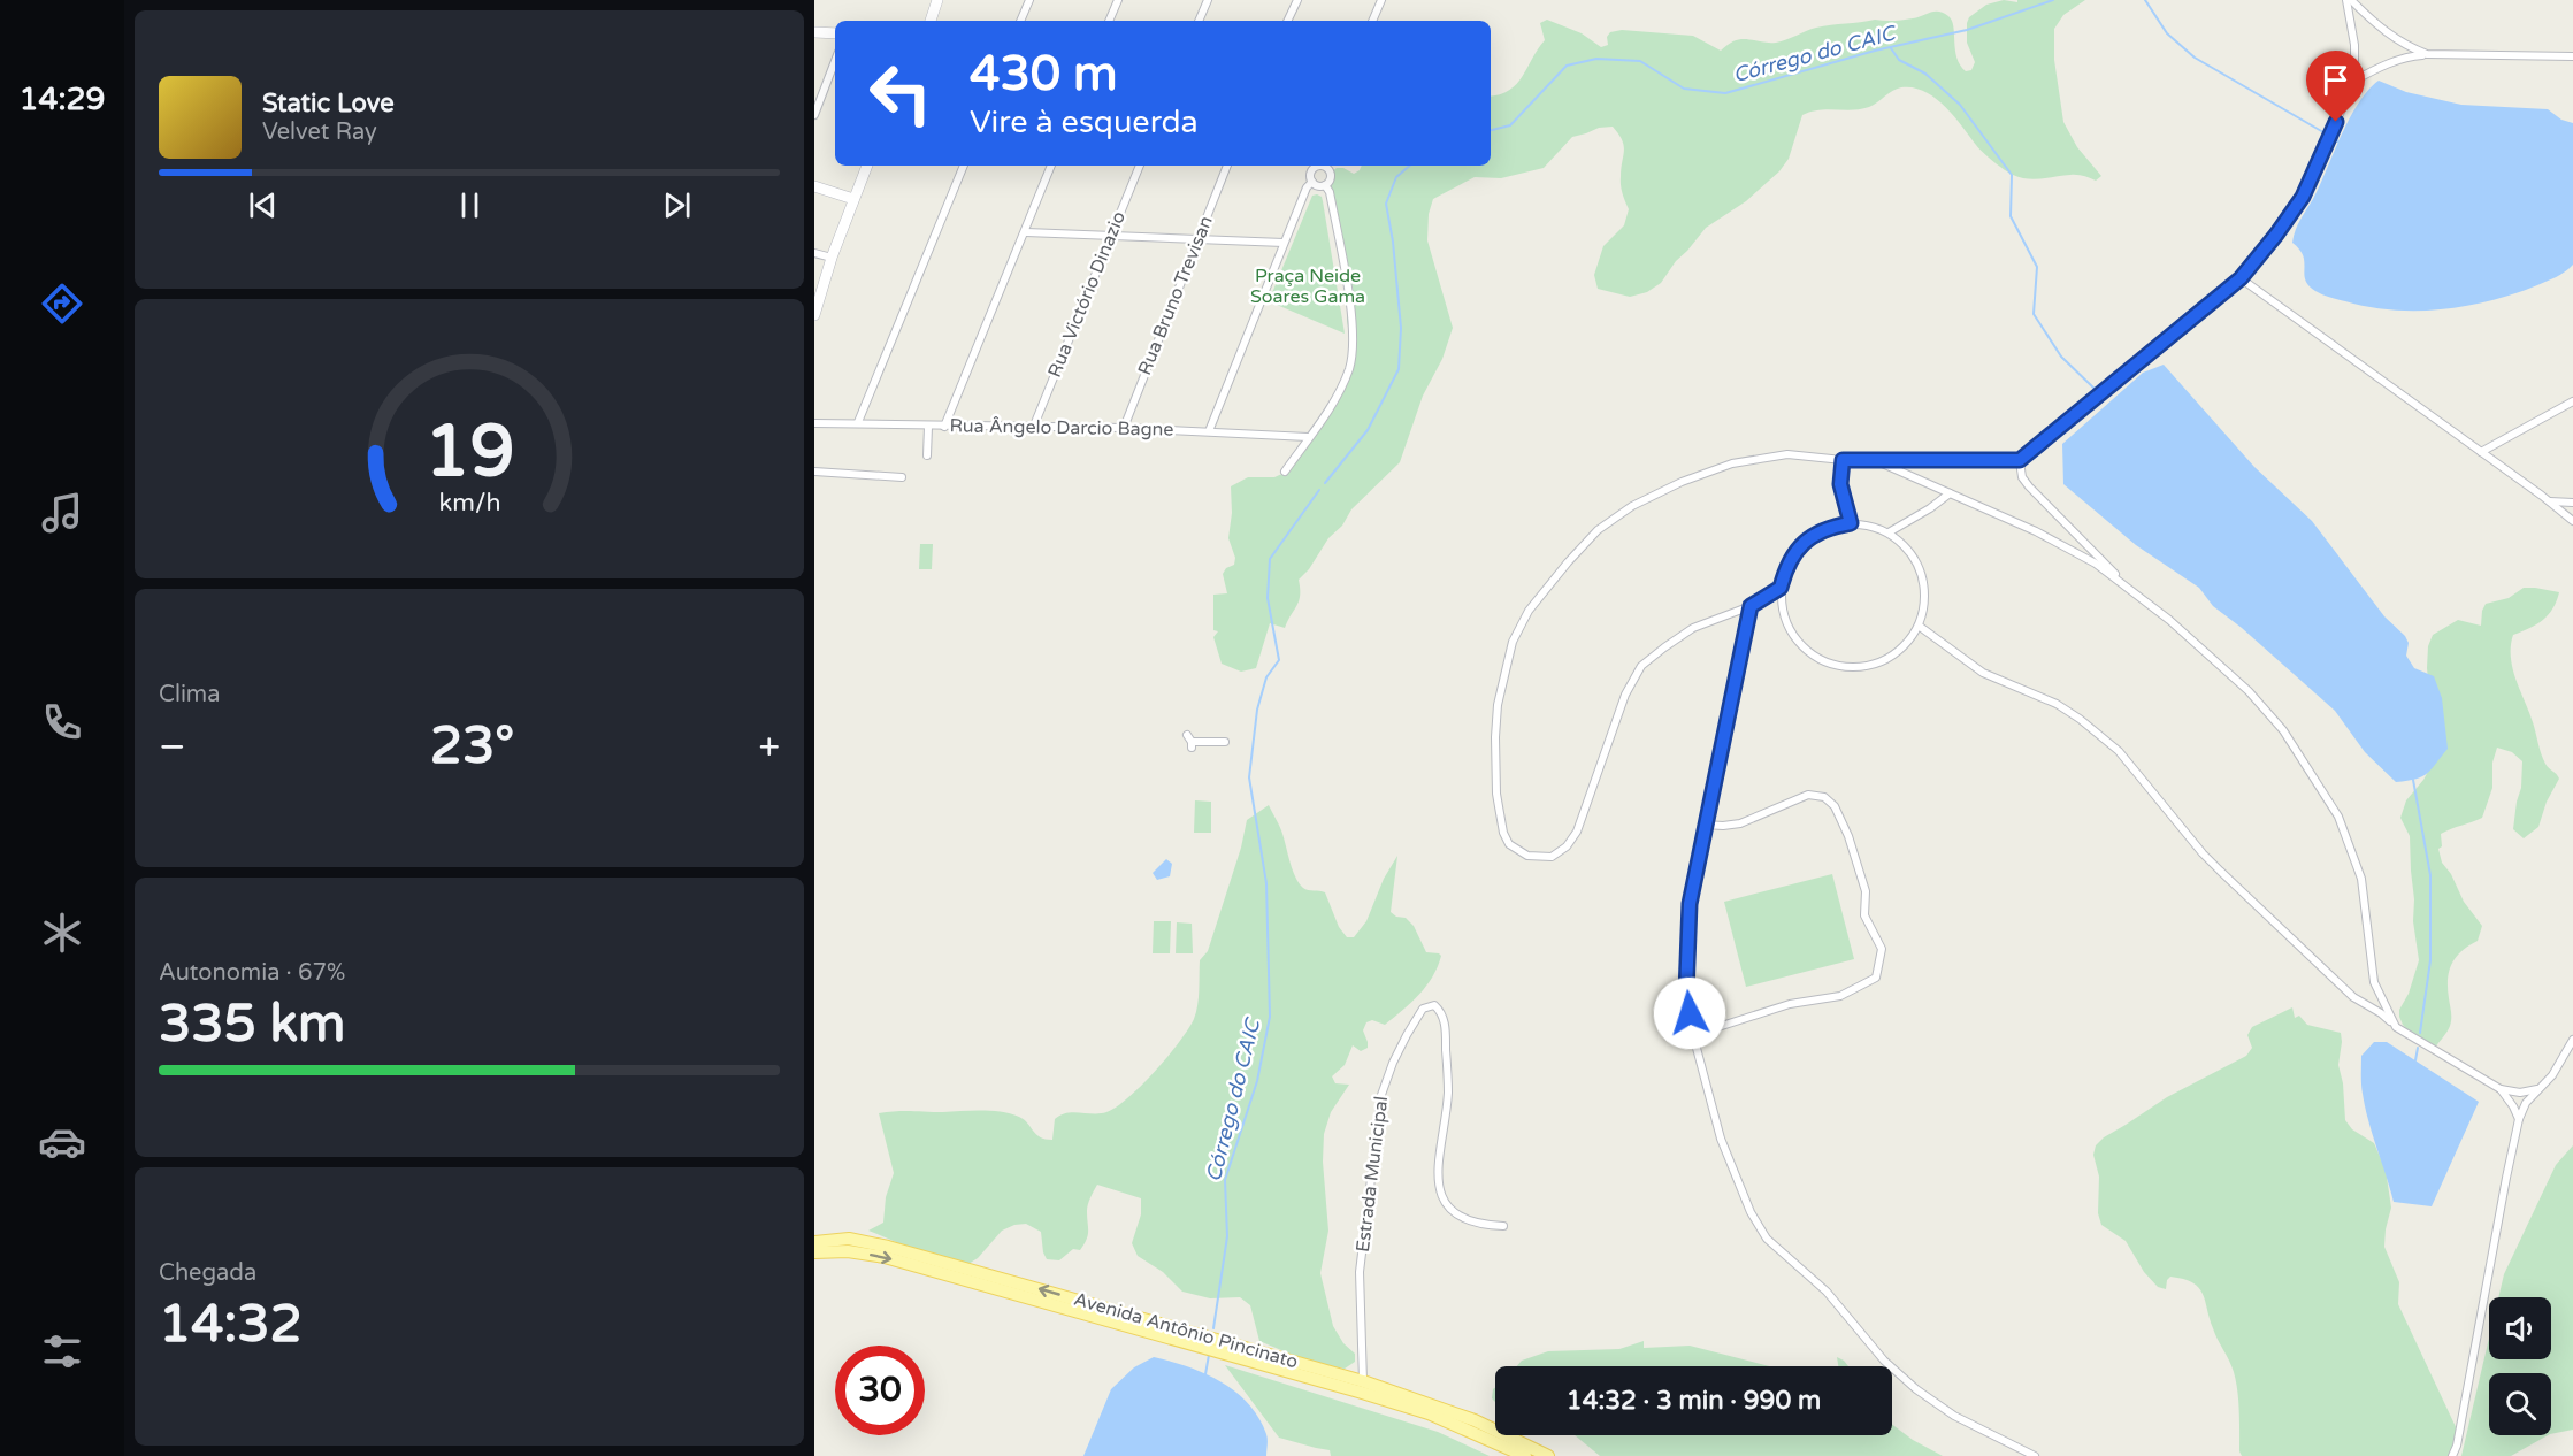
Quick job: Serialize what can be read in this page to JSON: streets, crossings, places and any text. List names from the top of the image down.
{
  "streets": {
    "main road": ["Avenida Antônio Pincinato"],
    "street": [
      "Rua Victório Dinazio",
      "Rua Bruno Trevisan",
      "Rua Ângelo Darcio Bagne",
      "Estrada Municipal"
    ]
  },
  "crossings": [
    ["Rua Victório Dinazio", "Rua Ângelo Darcio Bagne"],
    ["Rua Bruno Trevisan", "Rua Ângelo Darcio Bagne"],
    ["Estrada Municipal", "Avenida Antônio Pincinato"]
  ],
  "water": ["Córrego do CAIC"],
  "parks": ["Praça Neide Soares Gama"],
  "page": {
    "tabs": "14:29",
    "turn": ["430 m", "Vire à esquerda"],
    "song": ["Static Love", "Velvet Ray"],
    "tile": [
      "Clima",
      ["Autonomia · 67%", "335 km"],
      ["Chegada", "14:32"]
    ],
    "heat": ["−", "23°", "+"],
    "limit": "30",
    "trip": "14:32 · 3 min · 990 m",
    "gauge": ["19", "km/h"]
  }
}
